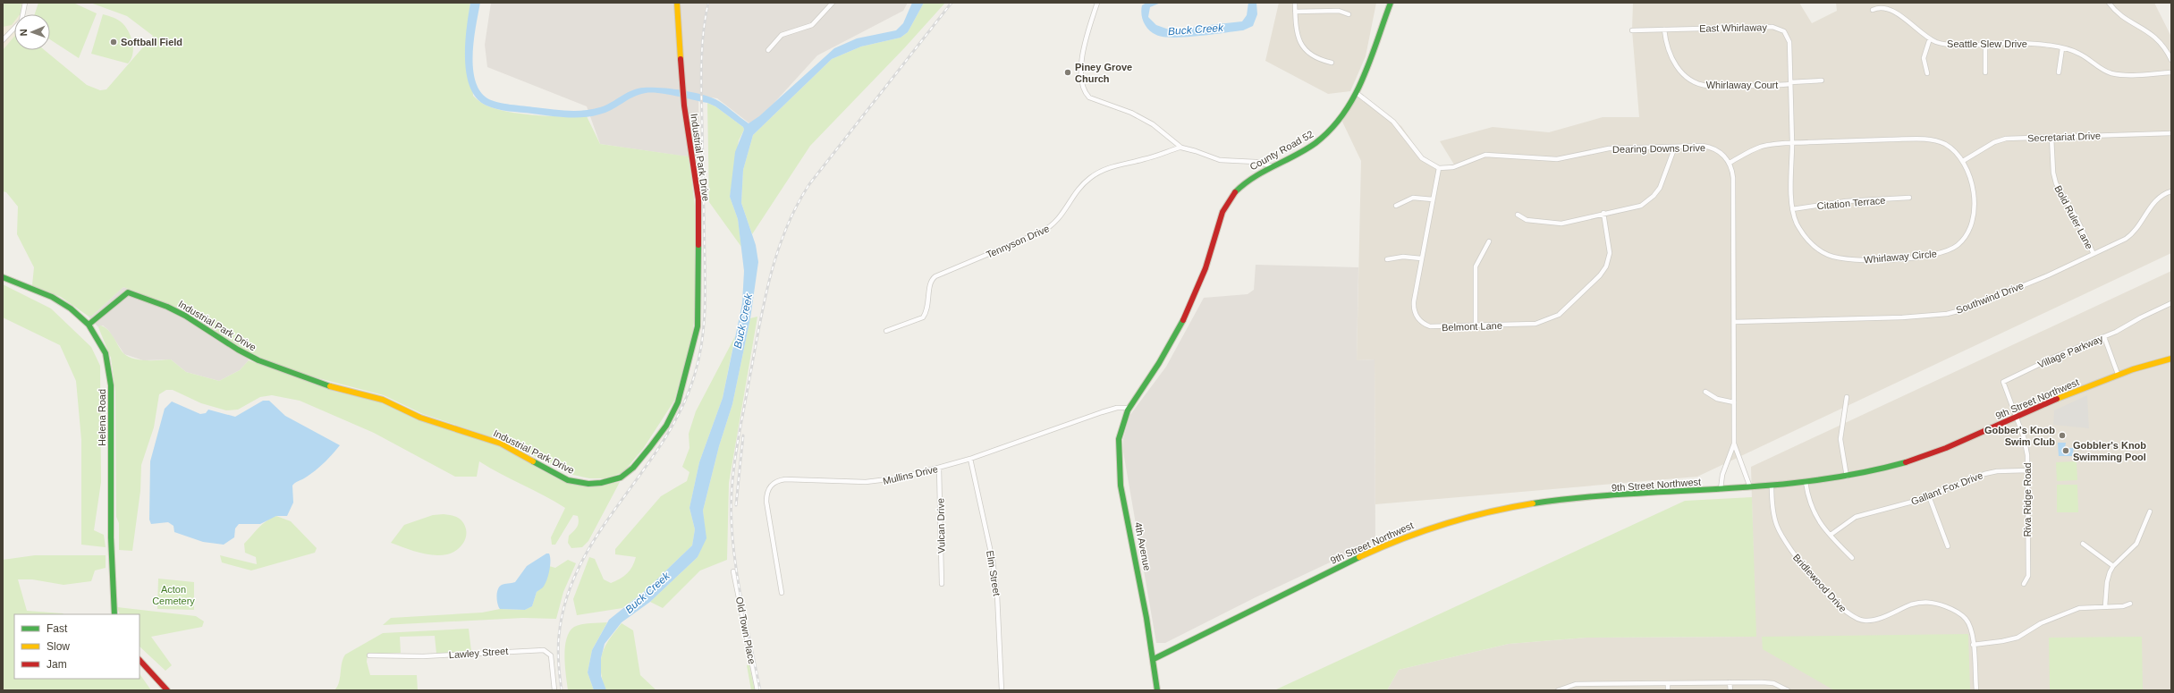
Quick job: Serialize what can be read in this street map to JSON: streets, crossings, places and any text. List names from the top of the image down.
{
  "streets": {
    "street": [
      "East Whirlaway",
      "Seattle Slew Drive",
      "Whirlaway Court",
      "Secretariat Drive",
      "Dearing Downs Drive",
      "County Road 52",
      "Industrial Park Drive",
      "Citation Terrace",
      "Bold Ruler Lane",
      "Tennyson Drive",
      "Whirlaway Circle",
      "Southwind Drive",
      "Belmont Lane",
      "Village Parkway",
      "9th Street Northwest",
      "Helena Road",
      "Mullins Drive",
      "Gallant Fox Drive",
      "Riva Ridge Road",
      "Vulcan Drive",
      "4th Avenue",
      "Elm Street",
      "Bridlewood Drive",
      "Old Town Place",
      "Lawley Street"
    ]
  },
  "crossings": [
    ["East Whirlaway", "Whirlaway Court"],
    ["East Whirlaway", "Whirlaway Circle"],
    ["Secretariat Drive", "Bold Ruler Lane"],
    ["Secretariat Drive", "Whirlaway Circle"],
    ["Dearing Downs Drive", "Whirlaway Circle"],
    ["Dearing Downs Drive", "Belmont Lane"],
    ["County Road 52", "Mullins Drive"],
    ["County Road 52", "4th Avenue"],
    ["Industrial Park Drive", "Helena Road"],
    ["Citation Terrace", "Whirlaway Circle"],
    ["Bold Ruler Lane", "Southwind Drive"],
    ["Village Parkway", "9th Street Northwest"],
    ["Village Parkway", "Riva Ridge Road"],
    ["9th Street Northwest", "Riva Ridge Road"],
    ["9th Street Northwest", "4th Avenue"],
    ["9th Street Northwest", "Bridlewood Drive"],
    ["Mullins Drive", "Vulcan Drive"],
    ["Mullins Drive", "4th Avenue"],
    ["Mullins Drive", "Elm Street"],
    ["Gallant Fox Drive", "Riva Ridge Road"]
  ],
  "water": ["Buck Creek"],
  "parks": ["Acton Cemetery"],
  "places": [
    "Softball Field",
    "Piney Grove Church",
    "Gobber's Knob Swim Club",
    "Gobbler's Knob Swimming Pool"
  ],
  "legend": ["Fast", "Slow", "Jam"],
  "north": "left"
}
